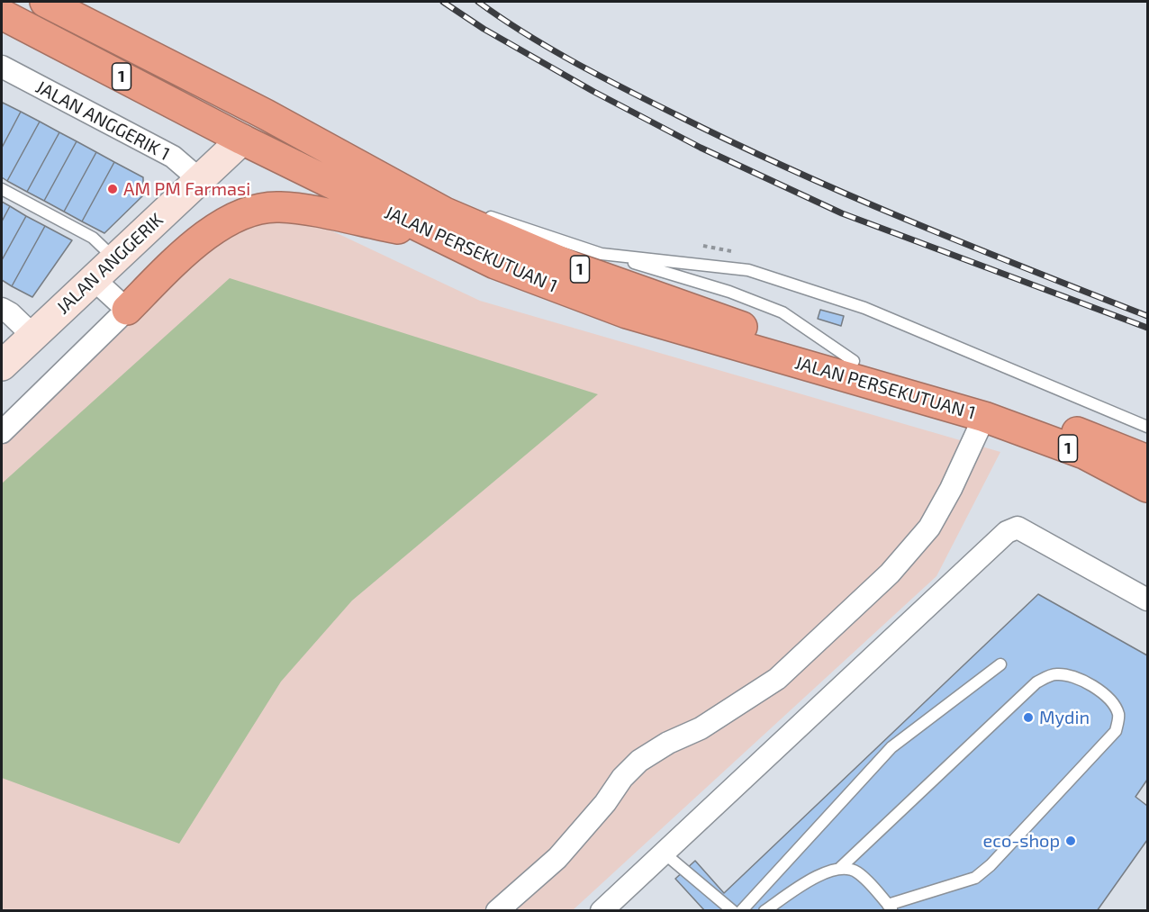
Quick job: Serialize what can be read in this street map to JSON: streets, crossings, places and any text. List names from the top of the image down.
{
  "streets": {
    "highway": ["1", "JALAN PERSEKUTUAN 1"],
    "street": ["JALAN ANGGERIK 1", "JALAN ANGGERIK"]
  },
  "crossings": [
    ["JALAN ANGGERIK 1", "JALAN ANGGERIK"],
    ["JALAN PERSEKUTUAN 1", "JALAN ANGGERIK"]
  ],
  "places": ["AM PM Farmasi", "Mydin", "eco-shop"]
}
